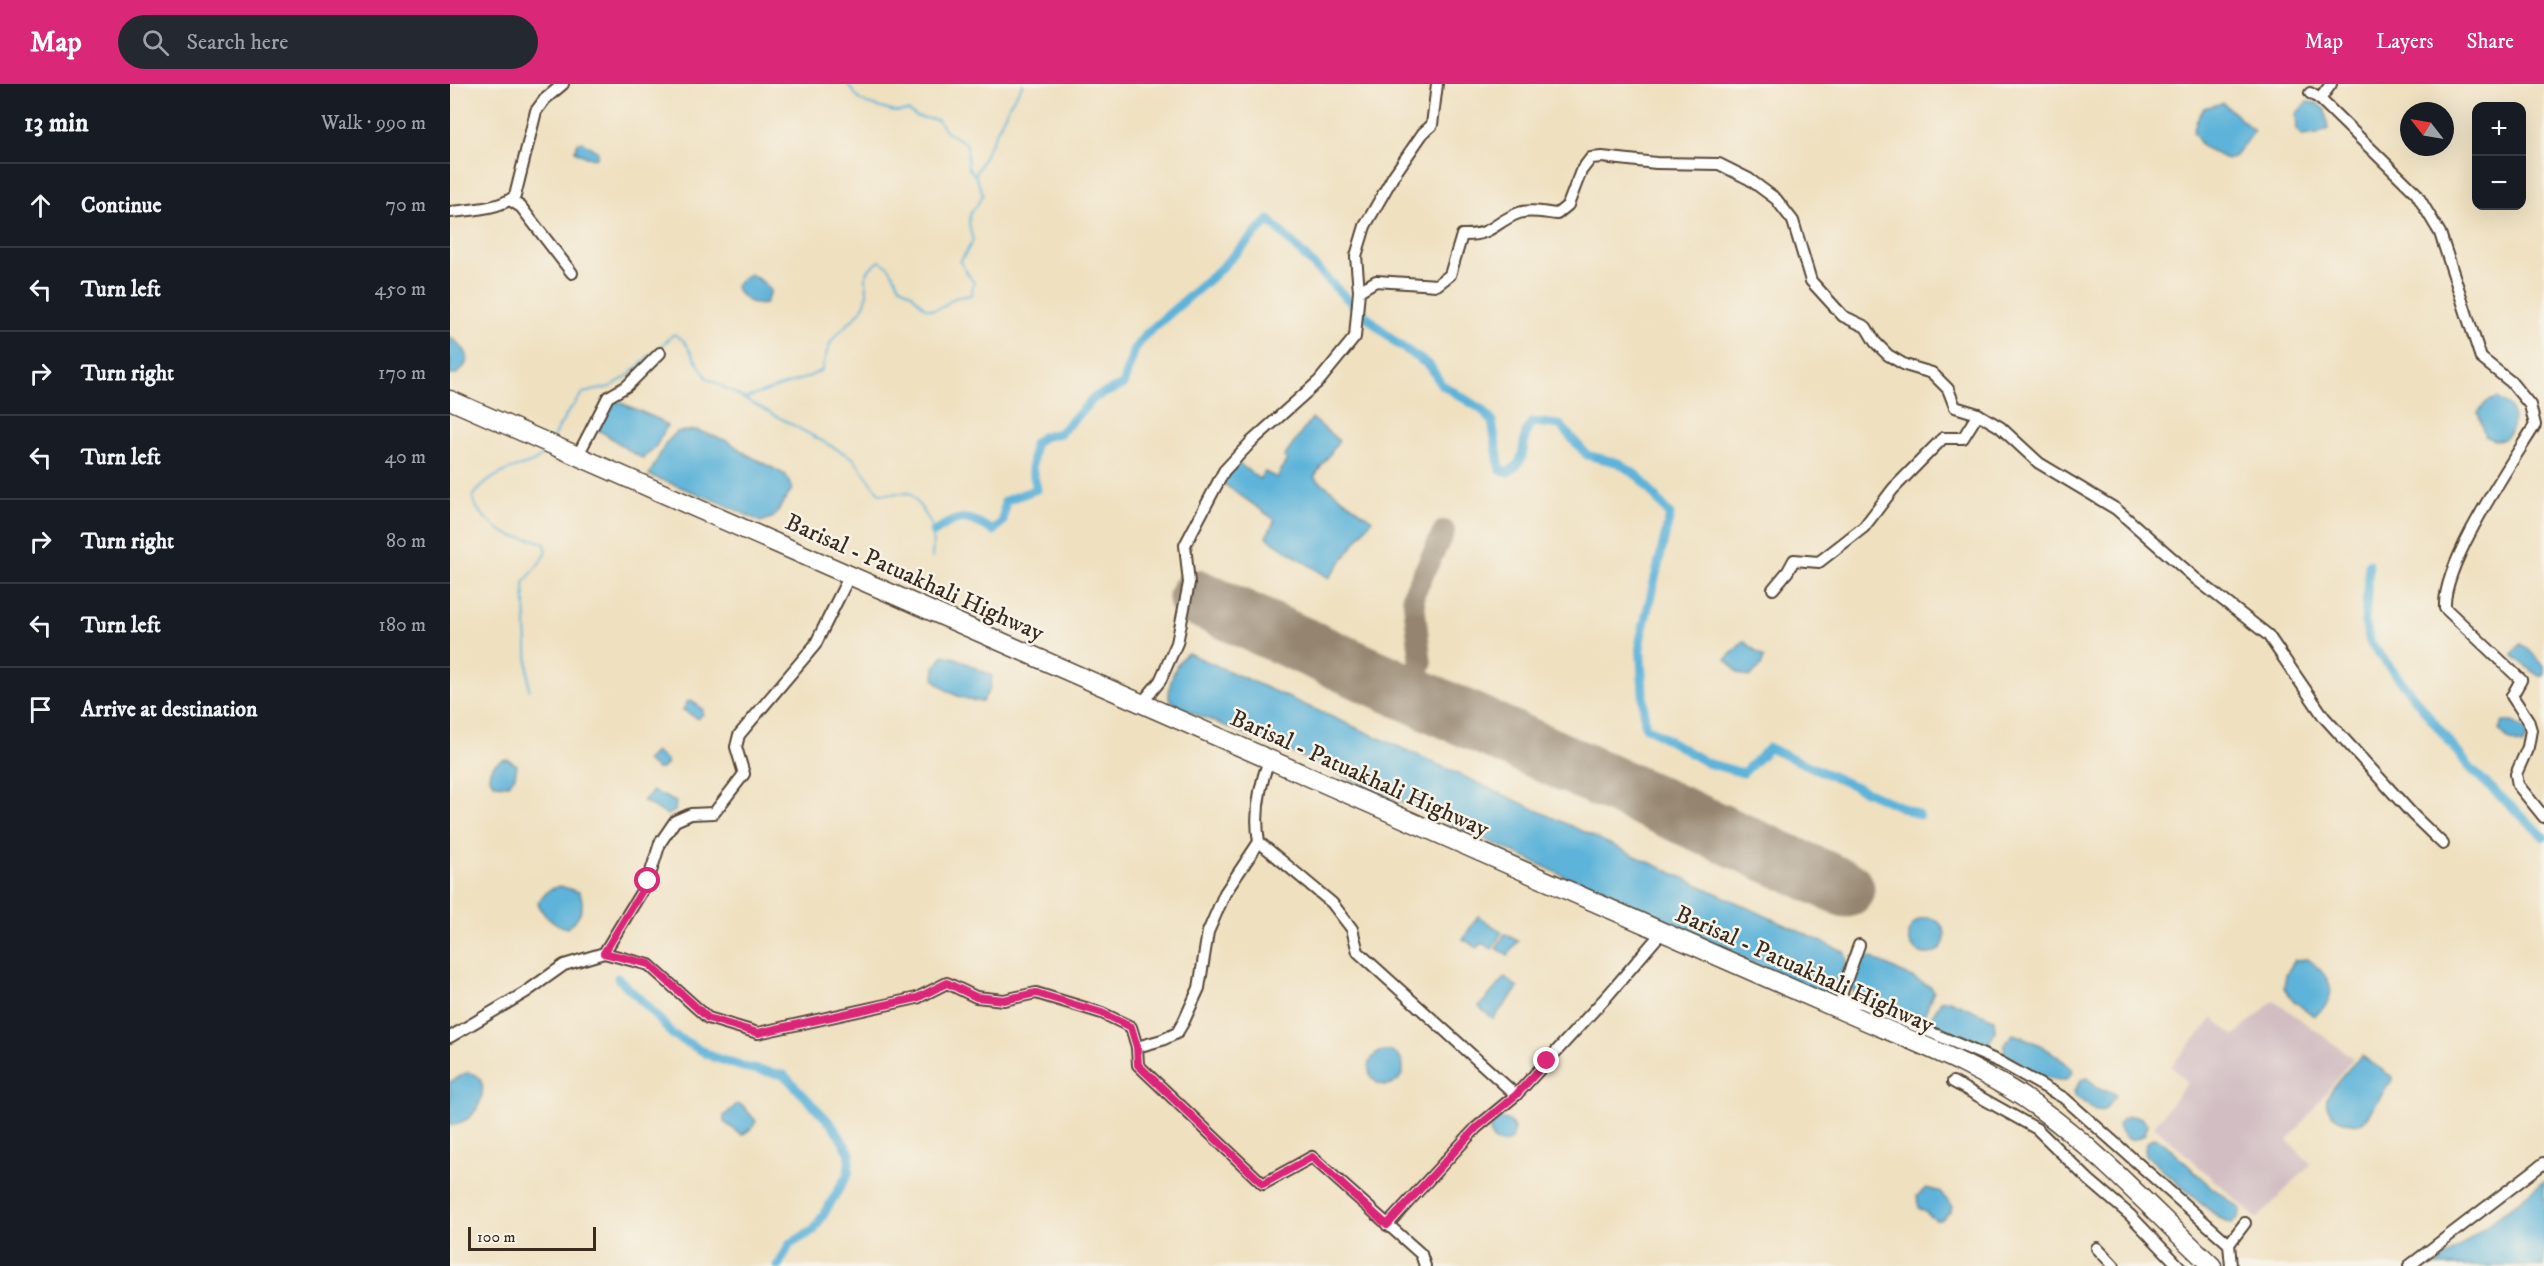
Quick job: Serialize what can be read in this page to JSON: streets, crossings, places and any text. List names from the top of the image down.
{
  "streets": {
    "highway": ["Barisal - Patuakhali Highway"]
  },
  "scale_bar": "100 m",
  "north": "top left",
  "page": {
    "header": "Map",
    "search": "Search here",
    "nav": ["Map", "Layers", "Share"],
    "heading": ["13 min", "Walk · 990 m"],
    "map_buttons": ["+", "−"],
    "list": [
      ["Continue", "70 m"],
      ["Turn left", "450 m"],
      ["Turn right", "170 m"],
      ["Turn left", "40 m"],
      ["Turn right", "80 m"],
      ["Turn left", "180 m"],
      "Arrive at destination"
    ],
    "scale": "100 m"
  }
}
